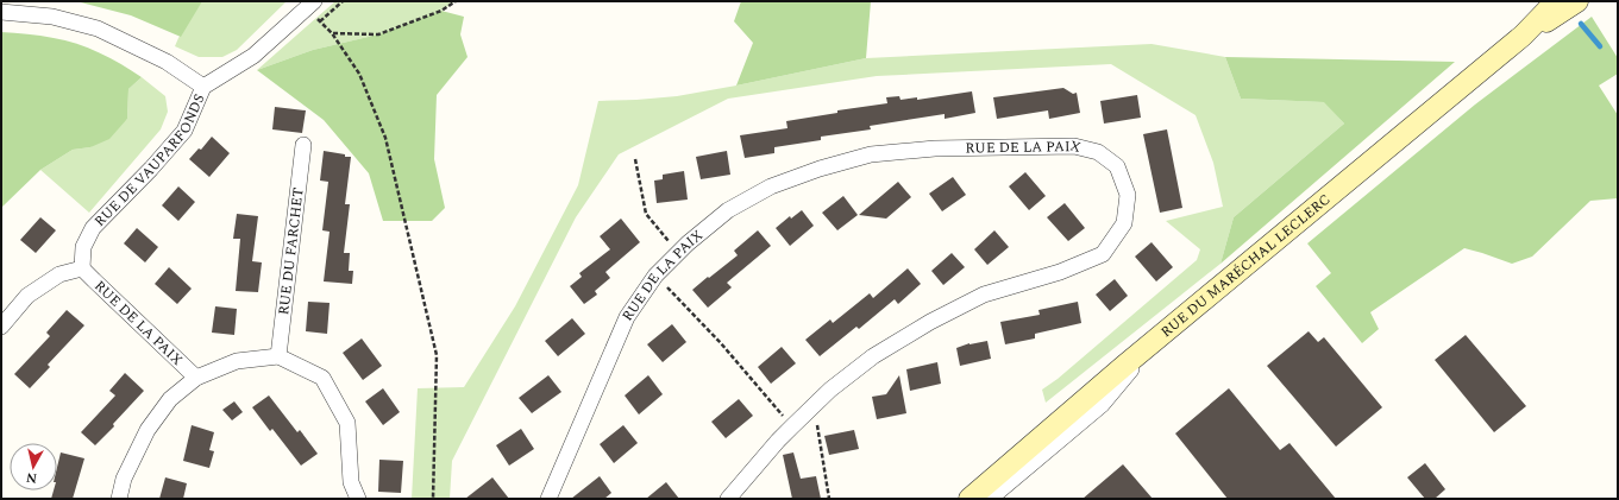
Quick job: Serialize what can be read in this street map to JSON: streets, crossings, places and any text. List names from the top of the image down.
{
  "streets": {
    "main road": ["RUE DU MARÉCHAL LECLERC"],
    "street": ["RUE DE LA PAIX", "RUE DE VAUPARFONDS", "RUE DU FARCHET"]
  },
  "crossings": [
    ["RUE DE LA PAIX", "RUE DE VAUPARFONDS"],
    ["RUE DE LA PAIX", "RUE DU FARCHET"]
  ],
  "north": "bottom"
}
